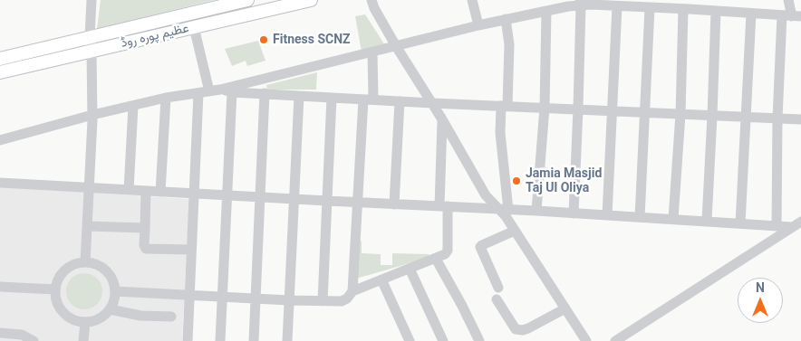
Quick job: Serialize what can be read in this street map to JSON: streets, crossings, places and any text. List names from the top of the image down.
{
  "streets": {
    "main road": ["عظیم پورہ روڈ"]
  },
  "places": ["Fitness SCNZ", "Jamia Masjid Taj Ul Oliya"],
  "north": "top"
}
